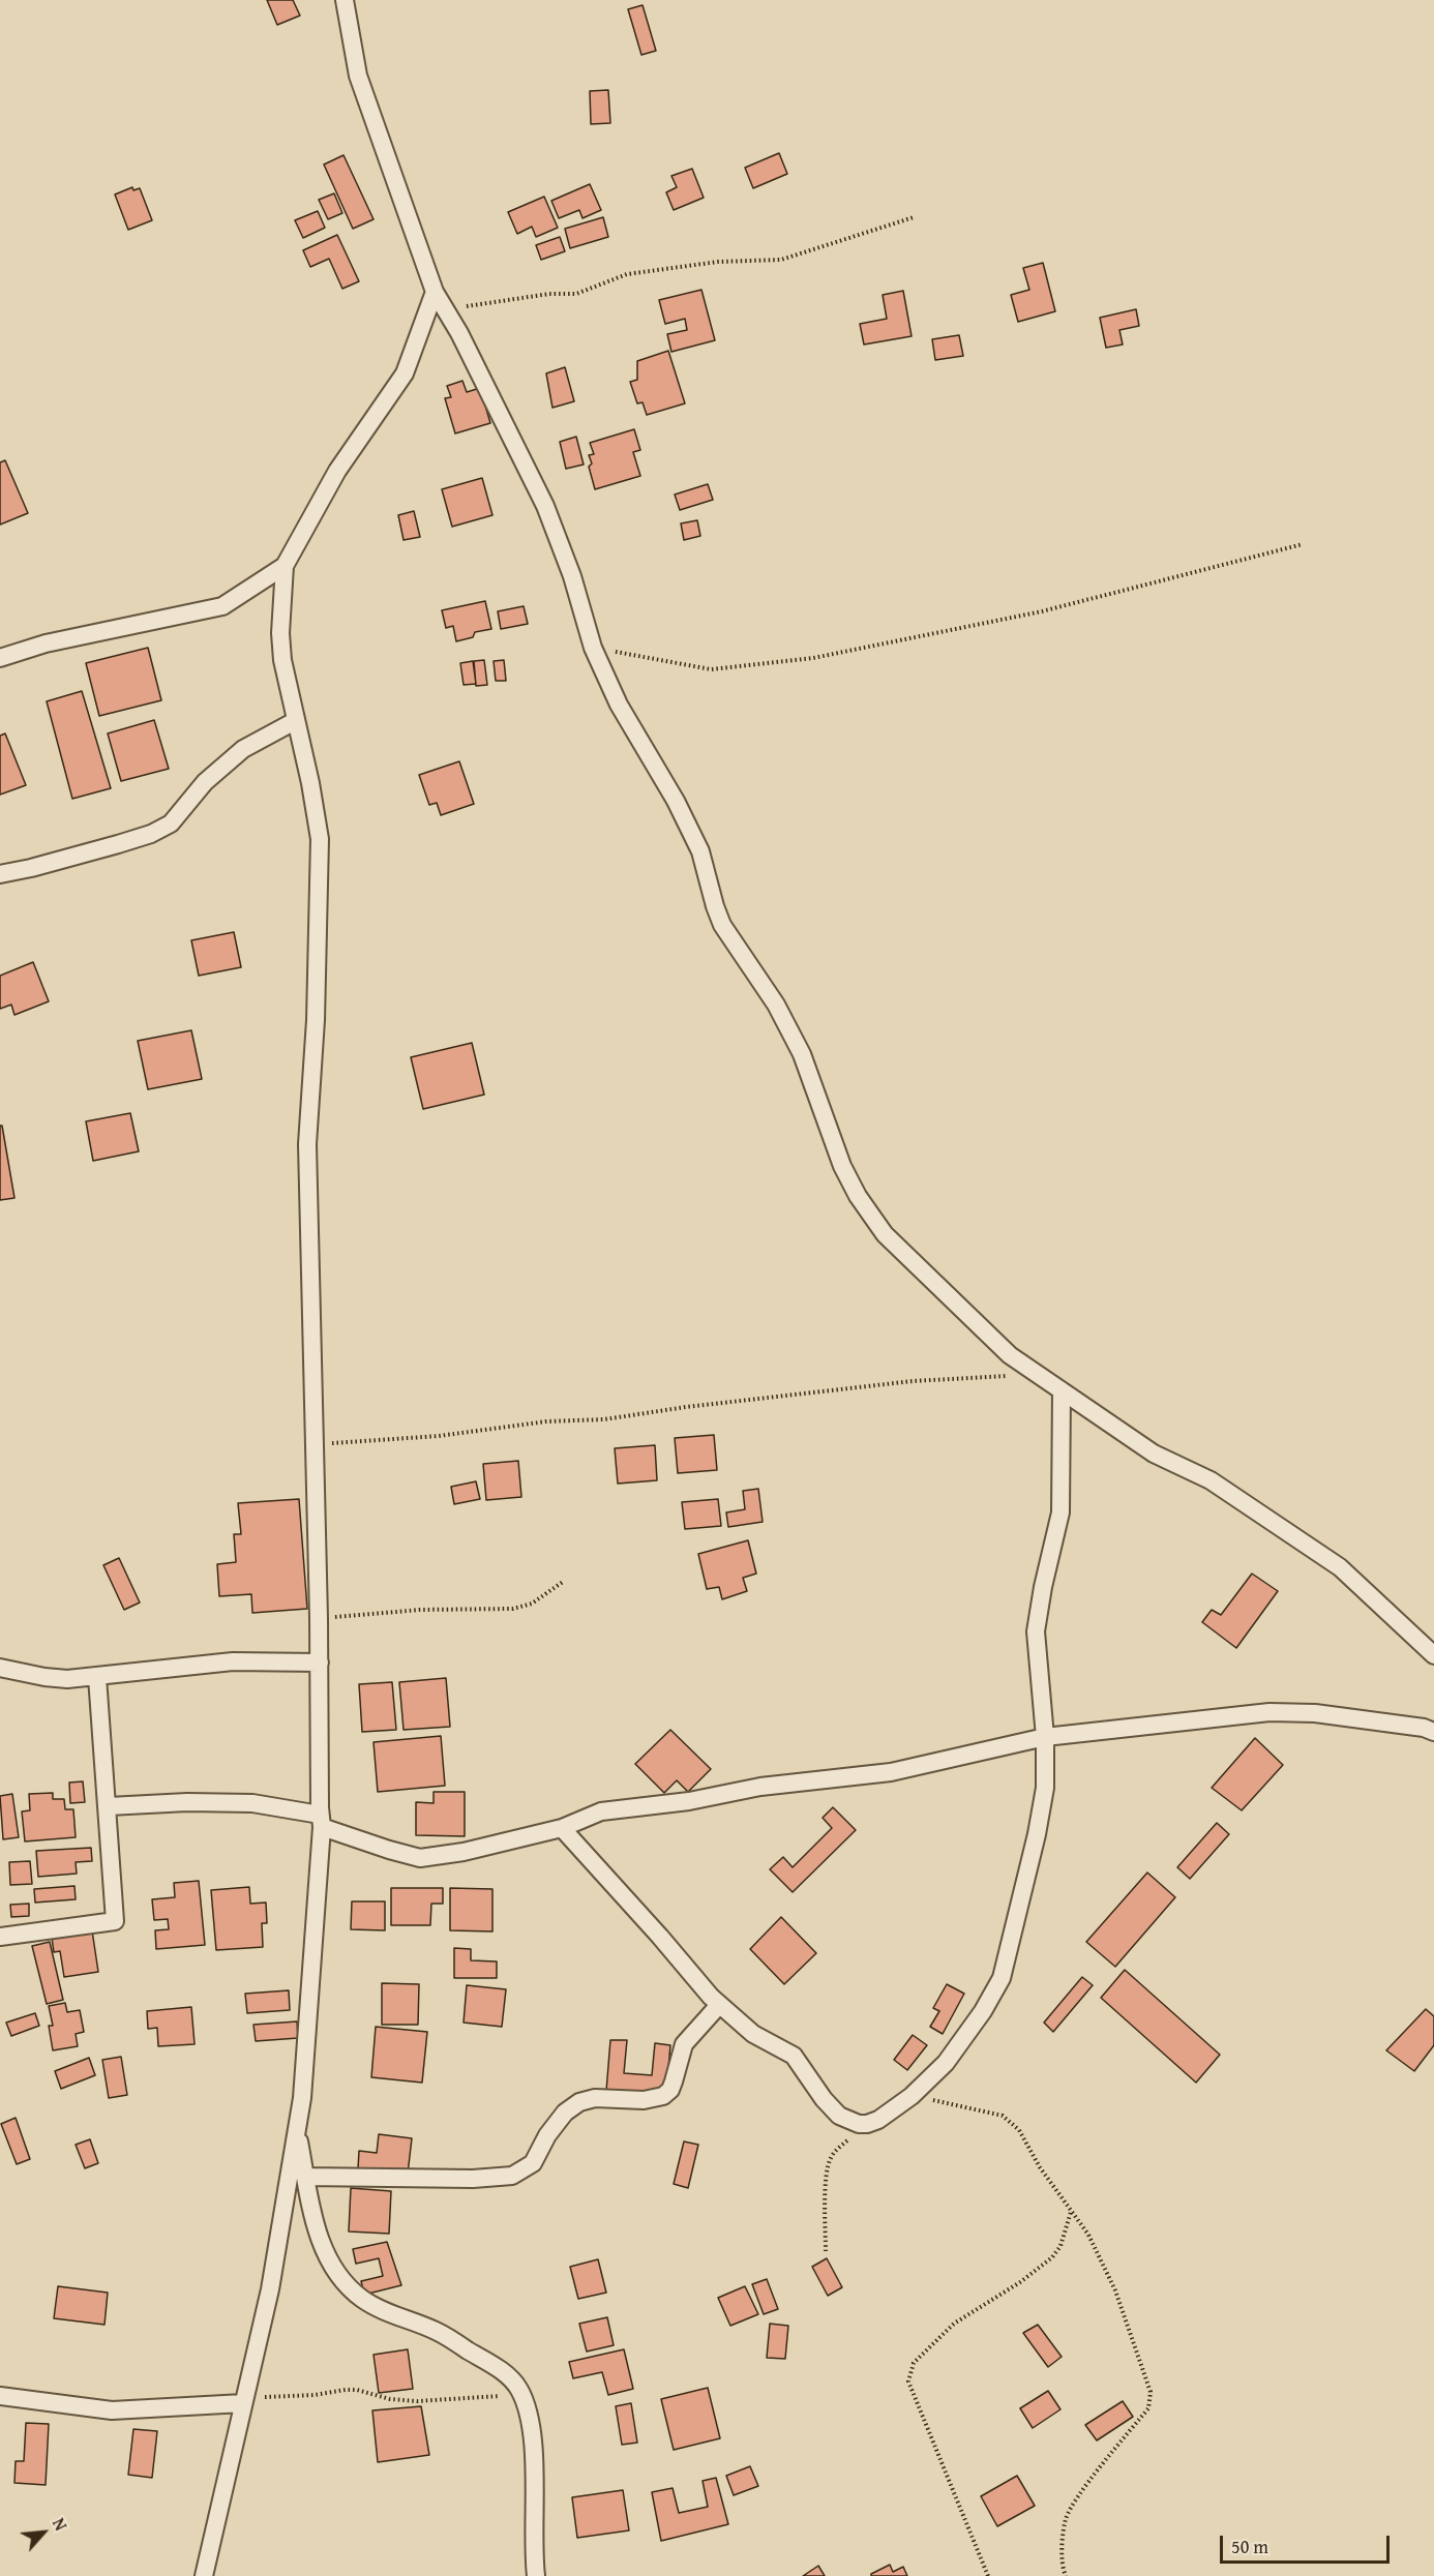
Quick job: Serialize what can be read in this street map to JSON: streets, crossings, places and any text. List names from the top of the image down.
{
  "scale_bar": "50 m",
  "north": "top right"
}
